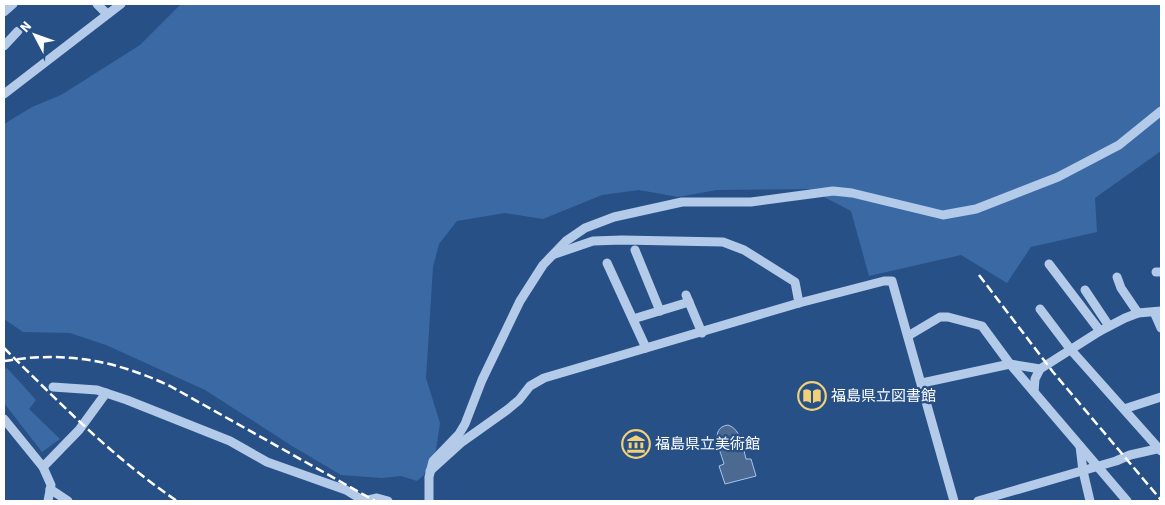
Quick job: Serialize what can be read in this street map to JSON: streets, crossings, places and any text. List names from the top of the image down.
{
  "places": {
    "library": ["福島県立図書館"],
    "museum": ["福島県立美術館"]
  },
  "north": "top left"
}
